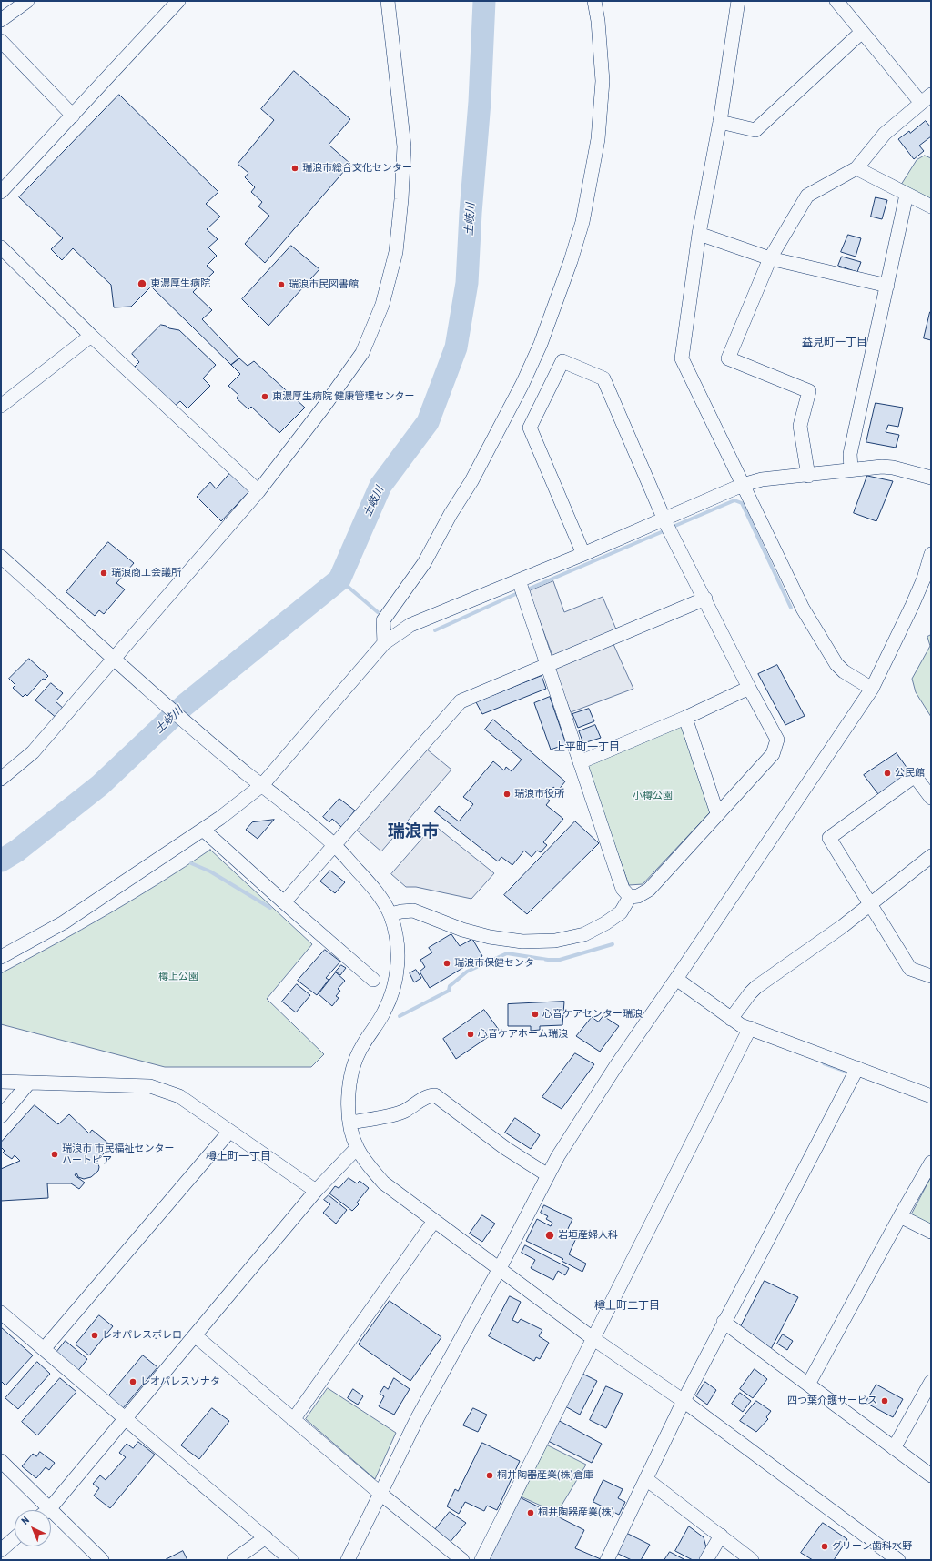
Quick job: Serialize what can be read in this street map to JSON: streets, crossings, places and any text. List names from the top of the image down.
{
  "districts": [
    "益見町一丁目",
    "上平町一丁目",
    "瑞浪市",
    "樽上町一丁目",
    "樽上町二丁目"
  ],
  "water": ["土岐川"],
  "parks": ["小樽公園", "樽上公園"],
  "places": [
    "瑞浪市総合文化センター",
    "東濃厚生病院",
    "瑞浪市民図書館",
    "東濃厚生病院 健康管理センター",
    "瑞浪商工会議所",
    "公民館",
    "瑞浪市役所",
    "瑞浪市保健センター",
    "心音ケアセンター瑞浪",
    "心音ケアホーム瑞浪",
    "瑞浪市 市民福祉センター ハートピア",
    "岩垣産婦人科",
    "レオパレスボレロ",
    "レオパレスソナタ",
    "四つ葉介護サービス",
    "桐井陶器産業(株)倉庫",
    "桐井陶器産業(株)",
    "グリーン歯科水野"
  ],
  "north": "top left"
}
